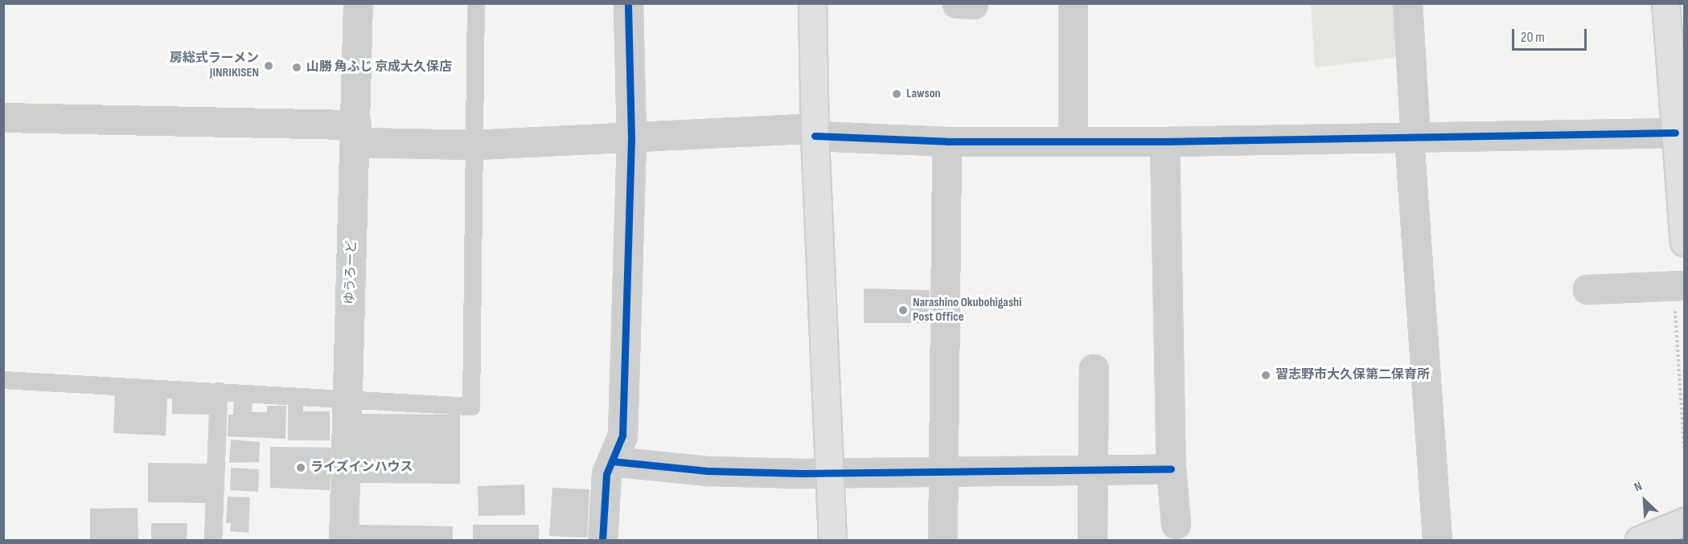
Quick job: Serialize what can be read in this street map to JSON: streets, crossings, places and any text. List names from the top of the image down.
{
  "streets": {
    "street": ["ゆうろーど"]
  },
  "places": [
    "房総式ラーメン JINRIKISEN",
    "山勝 角ふじ 京成大久保店",
    "Lawson",
    "Narashino Okubohigashi Post Office",
    "習志野市大久保第二保育所",
    "ライズインハウス"
  ],
  "scale_bar": "20 m",
  "north": "top left"
}
